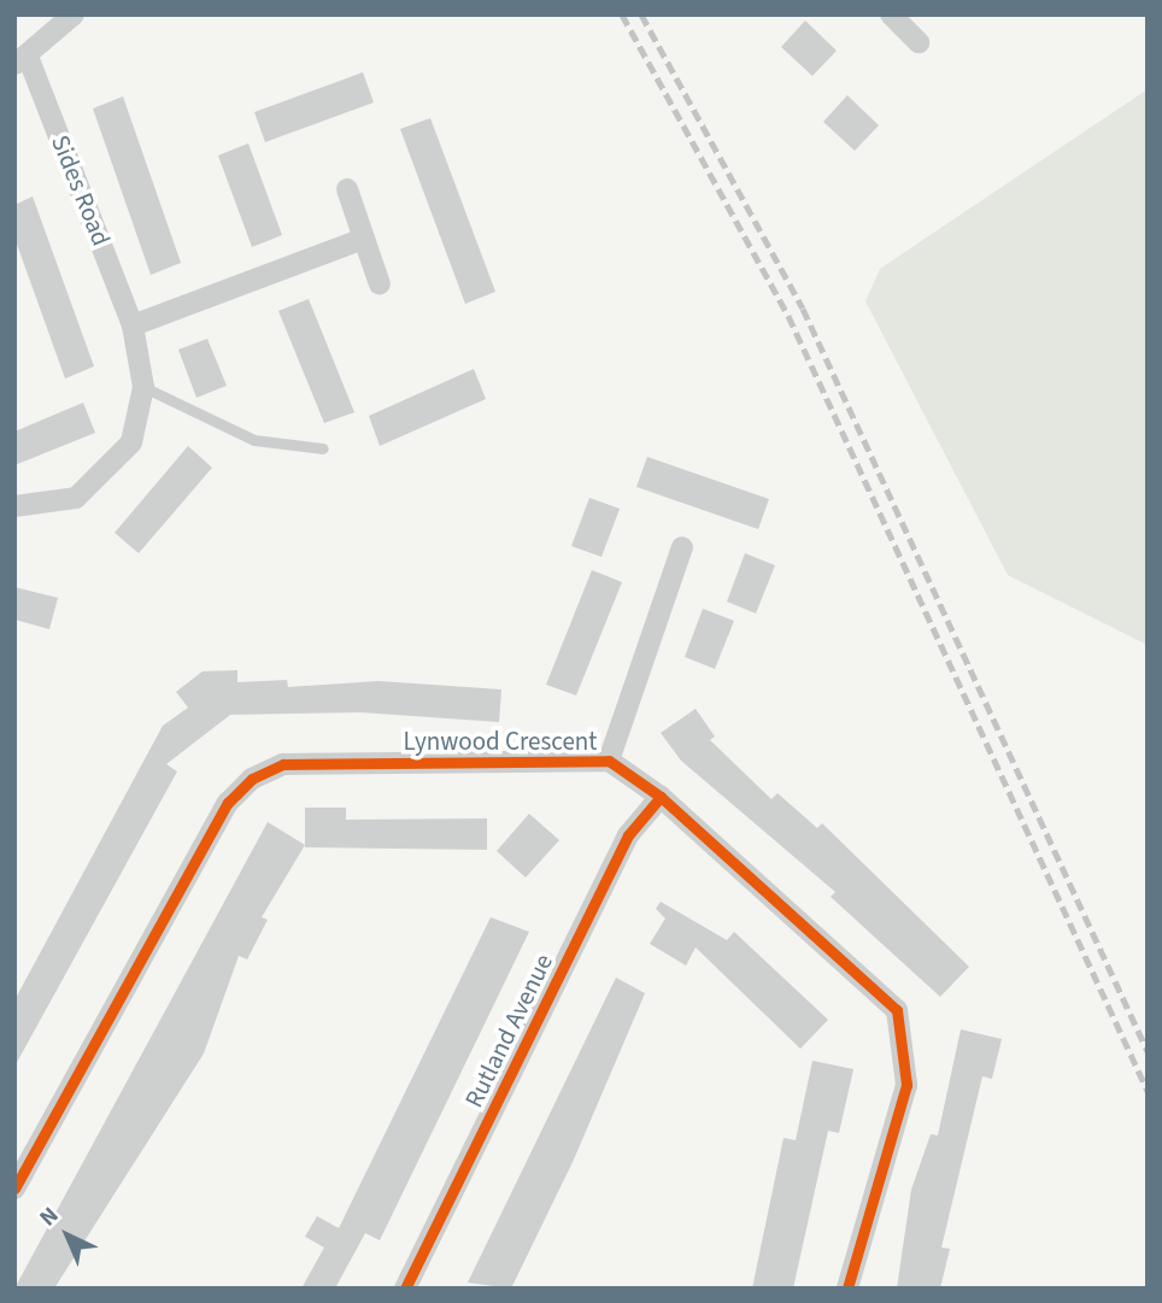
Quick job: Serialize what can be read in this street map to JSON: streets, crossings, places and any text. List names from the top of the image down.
{
  "streets": {
    "street": ["Sides Road", "Lynwood Crescent", "Rutland Avenue"]
  },
  "crossings": [
    ["Lynwood Crescent", "Rutland Avenue"]
  ],
  "north": "top left"
}
